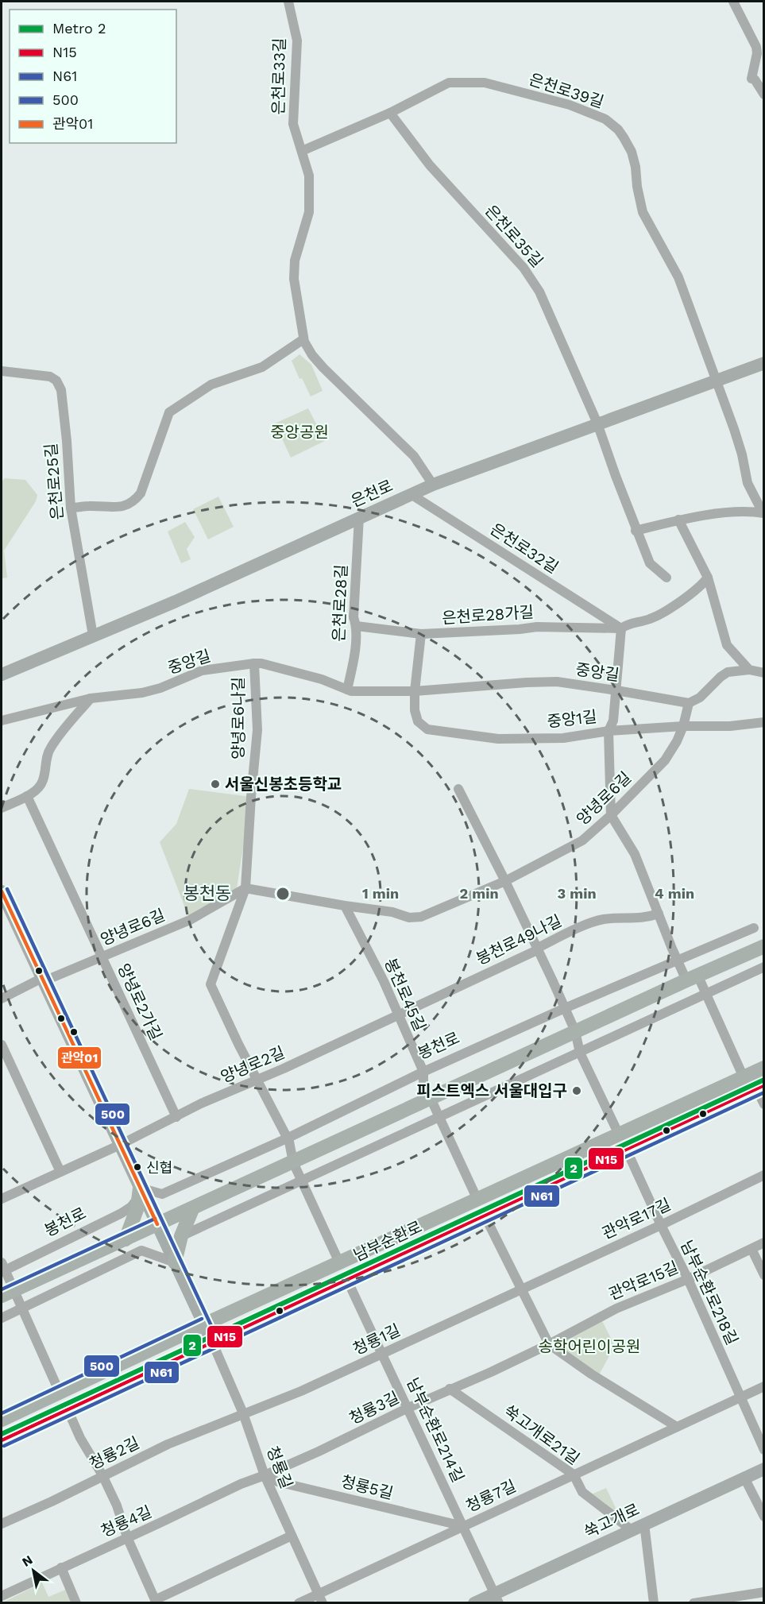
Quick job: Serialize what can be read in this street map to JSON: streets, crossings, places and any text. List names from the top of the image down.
{
  "streets": {
    "main road": ["은천로", "남부순환로", "쑥고개로"],
    "street": [
      "은천로33길",
      "은천로39길",
      "은천로35길",
      "은천로25길",
      "은천로32길",
      "은천로28길",
      "은천로28가길",
      "중앙길",
      "양녕로6나길",
      "중앙1길",
      "양녕로6길",
      "봉천로49나길",
      "봉천로45길",
      "양녕로2가길",
      "봉천로",
      "양녕로2길",
      "관악로17길",
      "관악로15길",
      "남부순환로218길",
      "청룡1길",
      "청룡3길",
      "남부순환로214길",
      "쑥고개로21길",
      "청룡2길",
      "청룡길",
      "청룡5길",
      "청룡7길",
      "청룡4길"
    ]
  },
  "crossings": [
    ["은천로33길", "은천로39길"],
    ["은천로39길", "은천로35길"],
    ["은천로39길", "은천로"],
    ["은천로35길", "은천로"],
    ["은천로25길", "은천로"],
    ["은천로", "은천로32길"],
    ["은천로", "은천로28길"],
    ["은천로32길", "은천로28가길"],
    ["은천로28길", "은천로28가길"],
    ["은천로28길", "중앙길"],
    ["중앙길", "양녕로6나길"],
    ["중앙길", "중앙1길"],
    ["중앙길", "양녕로6길"],
    ["양녕로6나길", "양녕로6길"],
    ["양녕로6나길", "양녕로2길"],
    ["양녕로6나길", "남부순환로"],
    ["중앙1길", "양녕로6길"],
    ["양녕로6길", "봉천로45길"],
    ["양녕로6길", "양녕로2가길"],
    ["봉천로49나길", "봉천로45길"],
    ["봉천로49나길", "양녕로2길"],
    ["봉천로45길", "봉천로"],
    ["봉천로45길", "양녕로2길"],
    ["양녕로2가길", "양녕로2길"],
    ["봉천로", "남부순환로"],
    ["양녕로2길", "남부순환로"],
    ["관악로17길", "남부순환로218길"],
    ["관악로17길", "청룡1길"],
    ["남부순환로", "남부순환로218길"],
    ["남부순환로", "남부순환로214길"],
    ["남부순환로", "청룡길"],
    ["관악로15길", "남부순환로218길"],
    ["관악로15길", "청룡3길"],
    ["남부순환로218길", "청룡7길"],
    ["청룡1길", "남부순환로214길"],
    ["청룡1길", "청룡2길"],
    ["청룡1길", "청룡길"],
    ["청룡3길", "남부순환로214길"],
    ["청룡3길", "쑥고개로21길"],
    ["청룡3길", "청룡길"],
    ["청룡3길", "청룡5길"],
    ["청룡3길", "청룡4길"],
    ["남부순환로214길", "청룡5길"],
    ["남부순환로214길", "청룡7길"],
    ["남부순환로214길", "쑥고개로"],
    ["쑥고개로21길", "청룡7길"],
    ["쑥고개로21길", "쑥고개로"],
    ["청룡2길", "청룡길"],
    ["청룡길", "청룡5길"],
    ["청룡길", "청룡7길"],
    ["청룡길", "청룡4길"],
    ["청룡5길", "청룡7길"],
    ["청룡5길", "청룡4길"]
  ],
  "districts": ["봉천동"],
  "parks": ["중앙공원", "송학어린이공원"],
  "places": ["서울신봉초등학교", "피스트엑스 서울대입구", "신협"],
  "lines": [
    "transit line 500",
    "transit line 관악01",
    "metro line 2",
    "transit line N15",
    "transit line N61"
  ],
  "legend": [
    "Metro 2",
    "N15",
    "N61",
    "500",
    "관악01"
  ],
  "north": "top left",
  "rings": [
    "1 min",
    "2 min",
    "3 min",
    "4 min"
  ]
}
